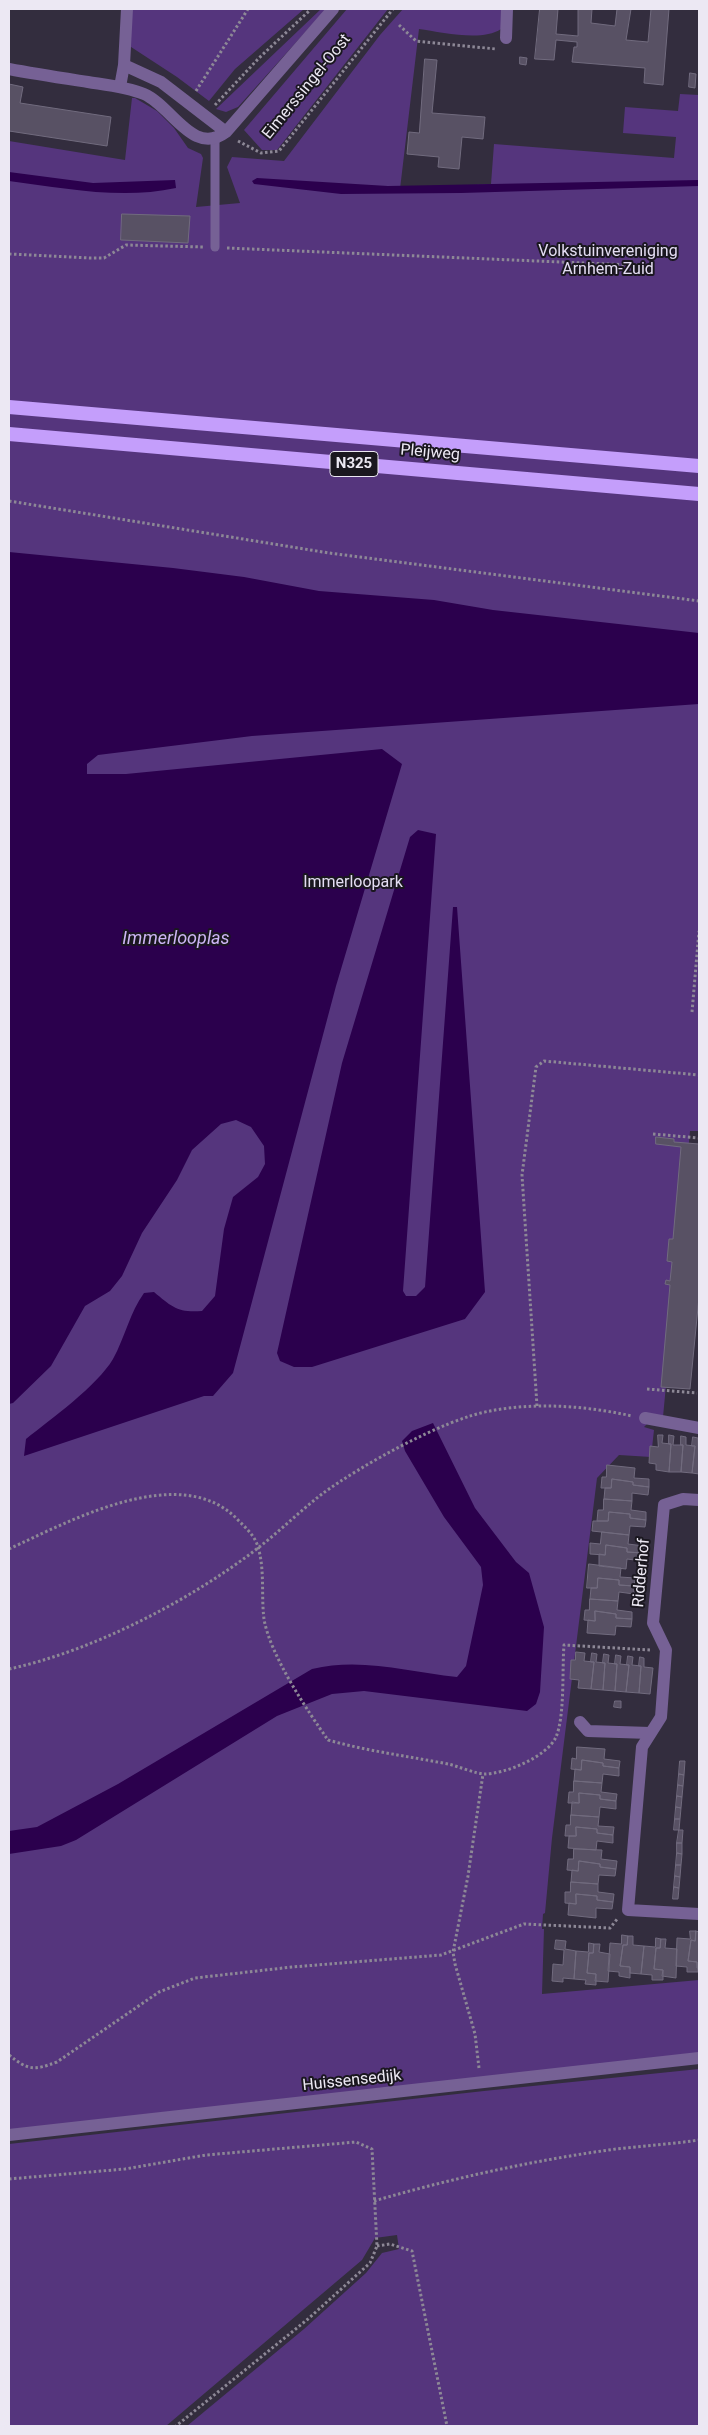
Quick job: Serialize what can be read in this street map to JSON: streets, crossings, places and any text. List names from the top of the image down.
{
  "streets": {
    "highway": ["Pleijweg", "N325"],
    "street": ["Eimerssingel-Oost", "Ridderhof", "Huissensedijk"]
  },
  "water": ["Immerlooplas"],
  "parks": ["Volkstuinvereniging Arnhem-Zuid", "Immerloopark"]
}
